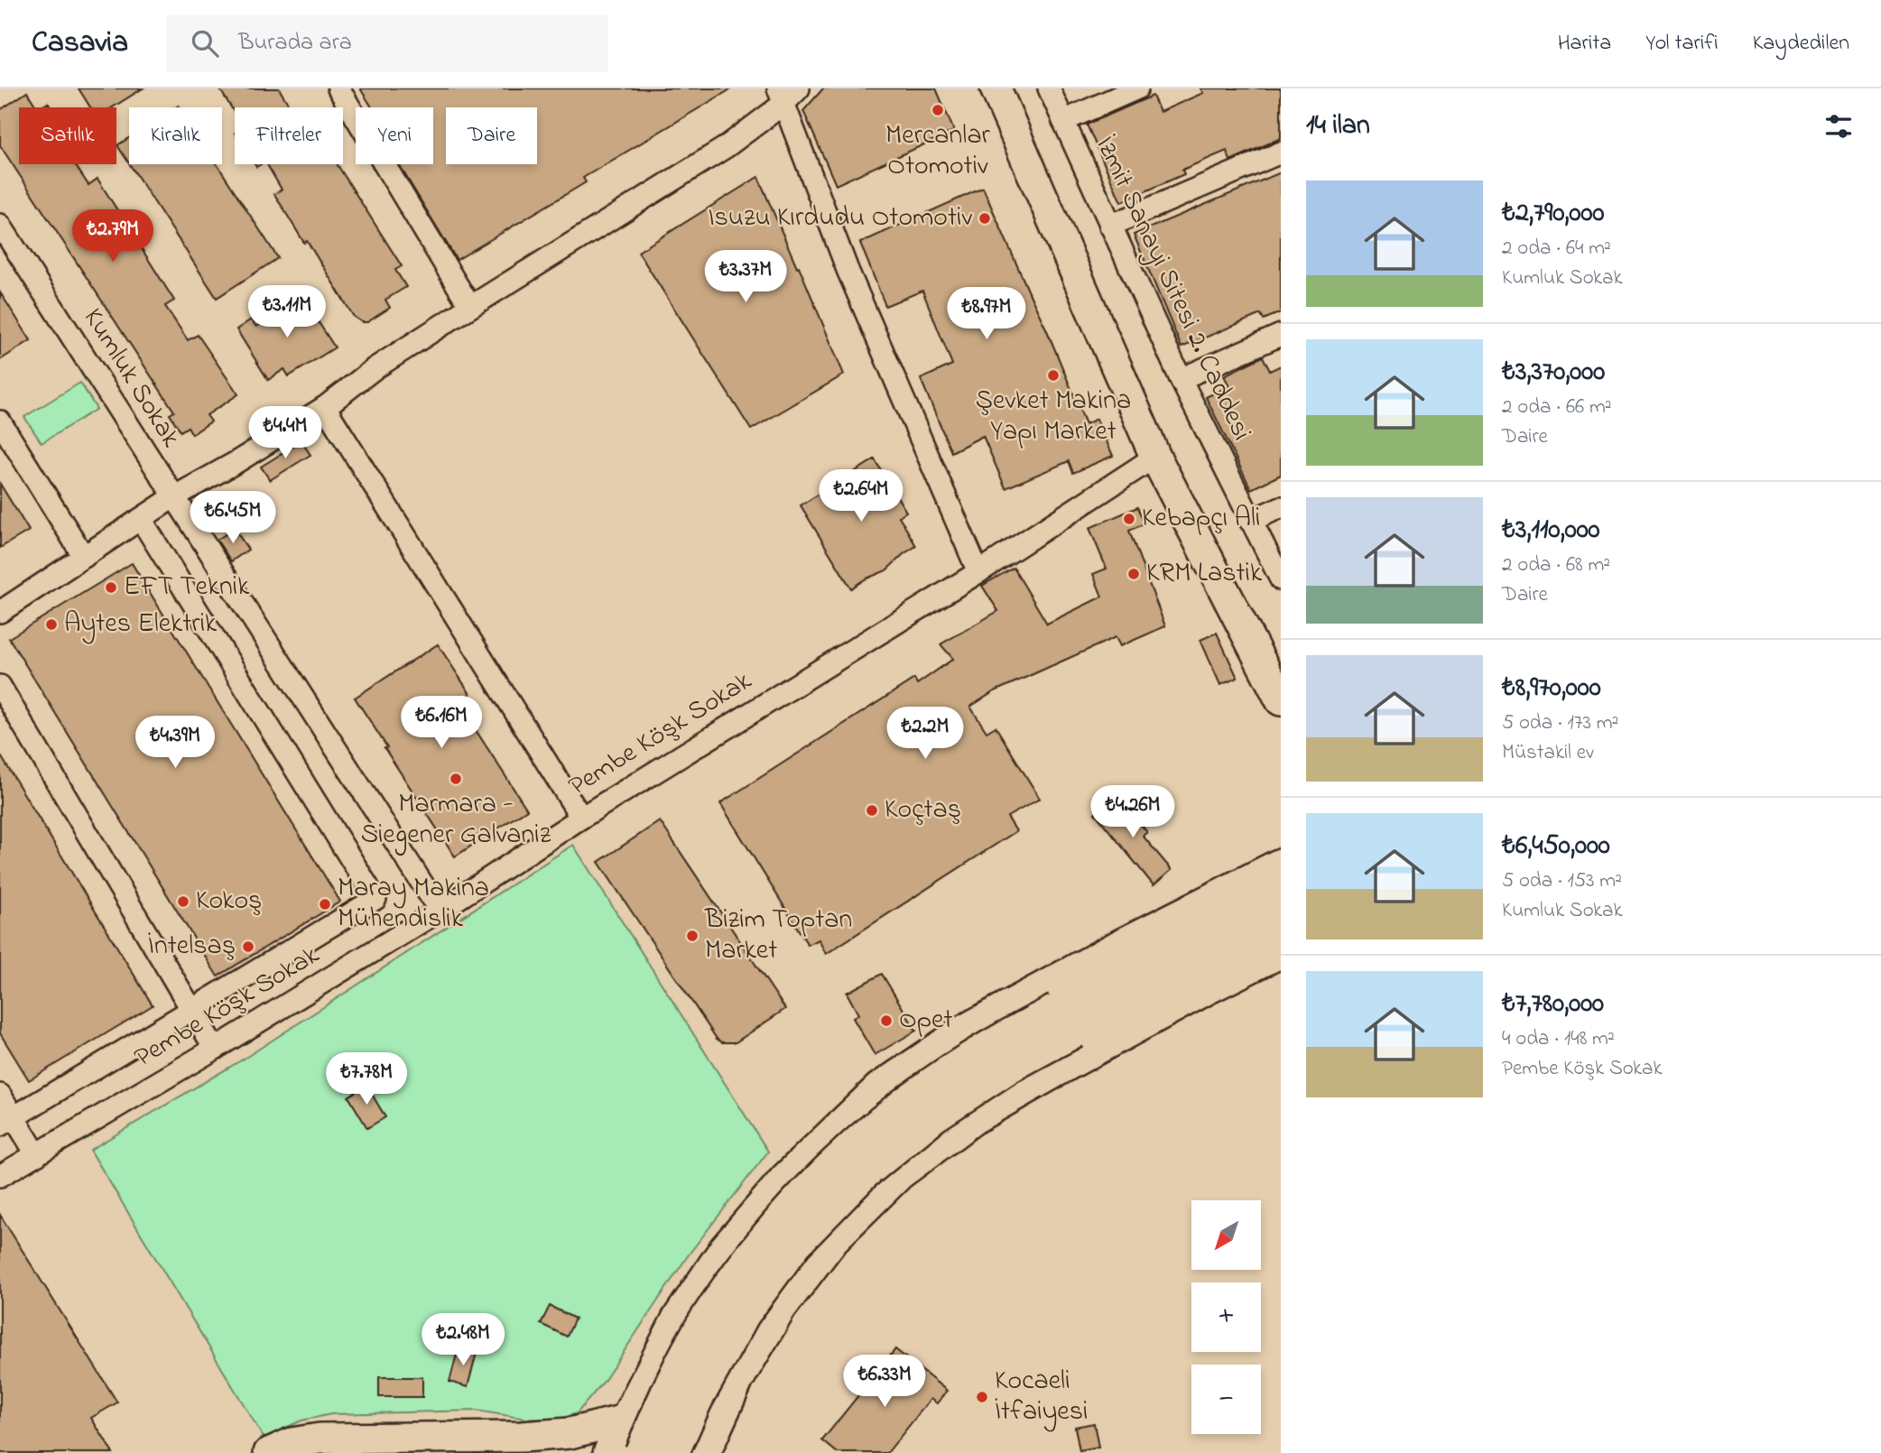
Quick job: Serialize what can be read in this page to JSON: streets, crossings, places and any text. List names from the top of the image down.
{
  "streets": {
    "street": ["İzmit Sanayi Sitesi 2. Caddesi", "Kumluk Sokak", "Pembe Köşk Sokak"]
  },
  "crossings": [
    ["Kumluk Sokak", "Pembe Köşk Sokak"]
  ],
  "places": [
    "Mercanlar Otomotiv",
    "Isuzu Kırdudu Otomotiv",
    "Şevket Makina Yapı Market",
    "Kebapçı Ali",
    "KRM Lastik",
    "EFT Teknik",
    "Aytes Elektrik",
    "Marmara - Siegener Galvaniz",
    "Koçtaş",
    "Kokoş",
    "Maray Makina Mühendislik",
    "Bizim Toptan Market",
    "İntelsaş",
    "Opet",
    "Kocaeli İtfaiyesi"
  ],
  "north": "bottom left",
  "page": {
    "header": "Casavia",
    "search": "Burada ara",
    "nav": ["Harita", "Yol tarifi", "Kaydedilen"],
    "heading": "14 ilan",
    "chip": [
      "Satılık",
      "Kiralık",
      "Filtreler",
      "Yeni",
      "Daire"
    ],
    "list": [
      {
        "name": "₺2,790,000",
        "note": "2 oda · 64 m² · Kumluk Sokak"
      },
      {
        "name": "₺3,370,000",
        "note": "2 oda · 66 m² · Daire"
      },
      {
        "name": "₺3,110,000",
        "note": "2 oda · 68 m² · Daire"
      },
      {
        "name": "₺8,970,000",
        "note": "5 oda · 173 m² · Müstakil ev"
      },
      {
        "name": "₺6,450,000",
        "note": "5 oda · 153 m² · Kumluk Sokak"
      },
      {
        "name": "₺7,780,000",
        "note": "4 oda · 148 m² · Pembe Köşk Sokak"
      }
    ],
    "price": [
      "₺2.79M",
      "₺3.37M",
      "₺3.11M",
      "₺8.97M",
      "₺4.4M",
      "₺2.64M",
      "₺6.45M",
      "₺6.16M",
      "₺2.2M",
      "₺4.39M",
      "₺4.26M",
      "₺7.78M",
      "₺2.48M",
      "₺6.33M"
    ],
    "map_buttons": ["+", "−"]
  }
}
